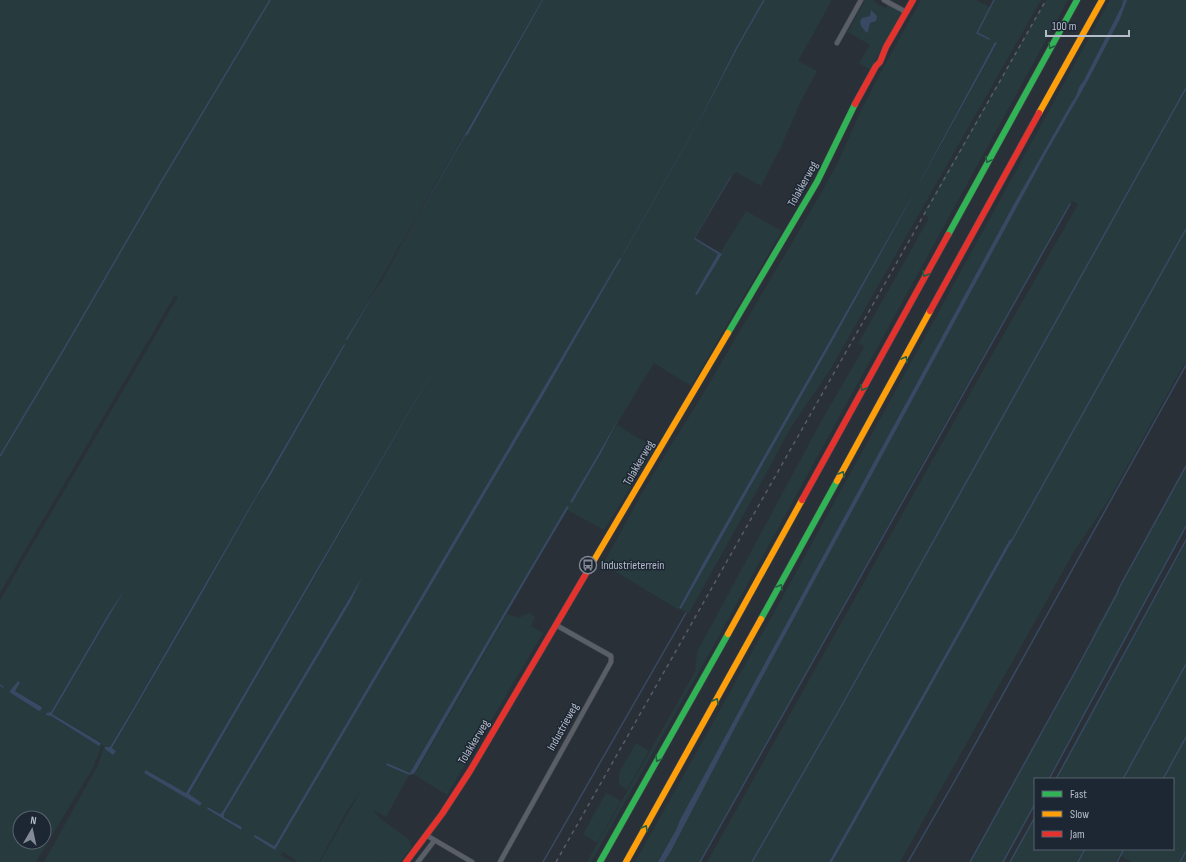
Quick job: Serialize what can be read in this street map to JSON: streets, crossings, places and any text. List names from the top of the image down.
{
  "streets": {
    "main road": ["Tolakkerweg"],
    "street": ["Industrieweg"]
  },
  "crossings": [
    ["Tolakkerweg", "Industrieweg"]
  ],
  "places": {
    "bus stop": ["Industrieterrein"]
  },
  "legend": ["Fast", "Slow", "Jam"],
  "scale_bar": "100 m",
  "north": "top"
}
